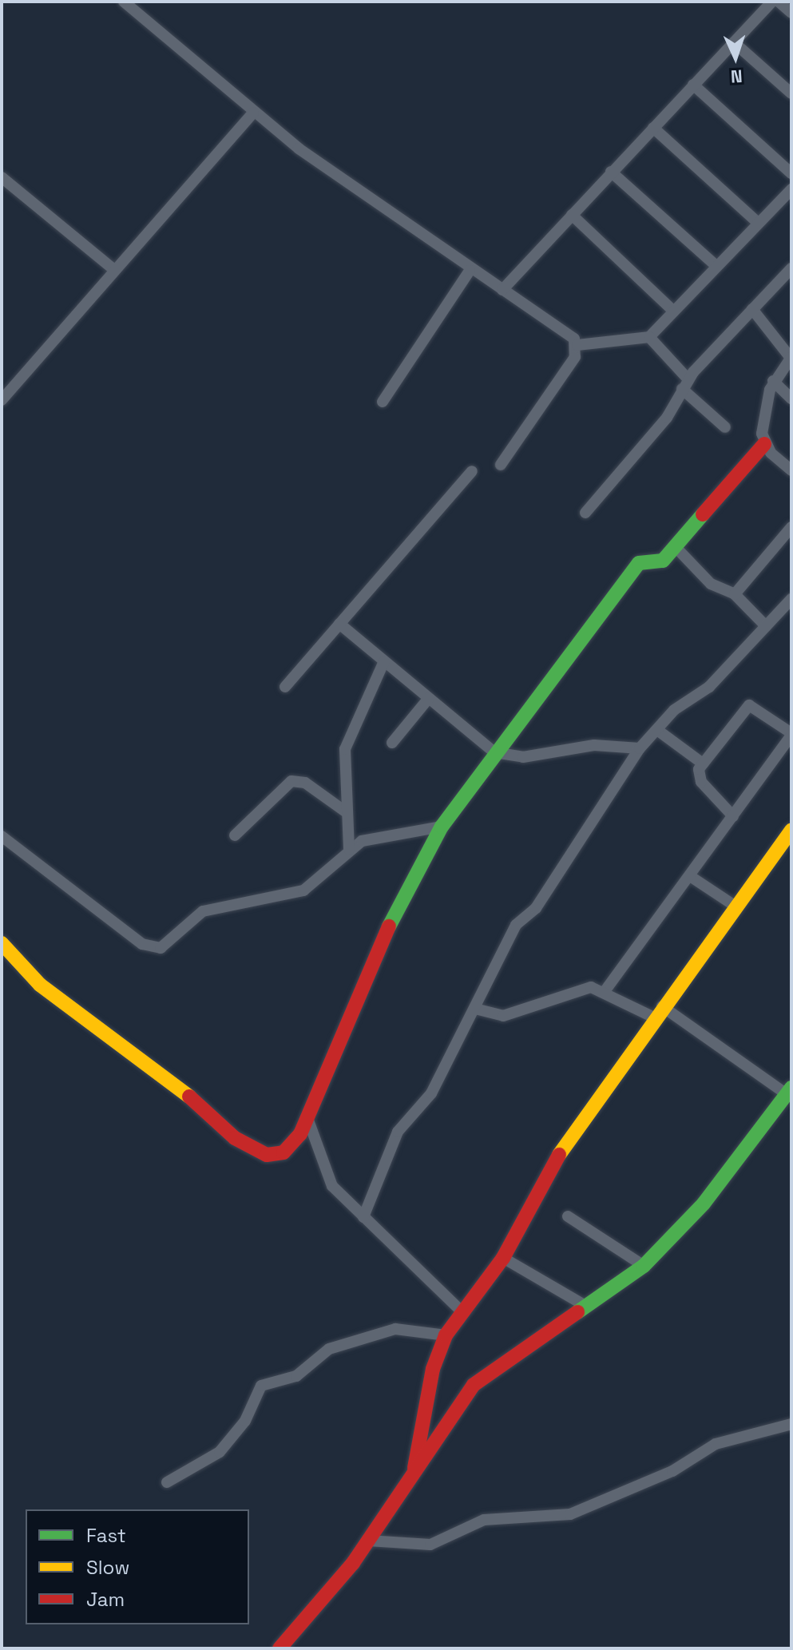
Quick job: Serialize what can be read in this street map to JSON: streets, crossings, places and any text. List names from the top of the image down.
{
  "legend": ["Fast", "Slow", "Jam"],
  "north": "bottom"
}
